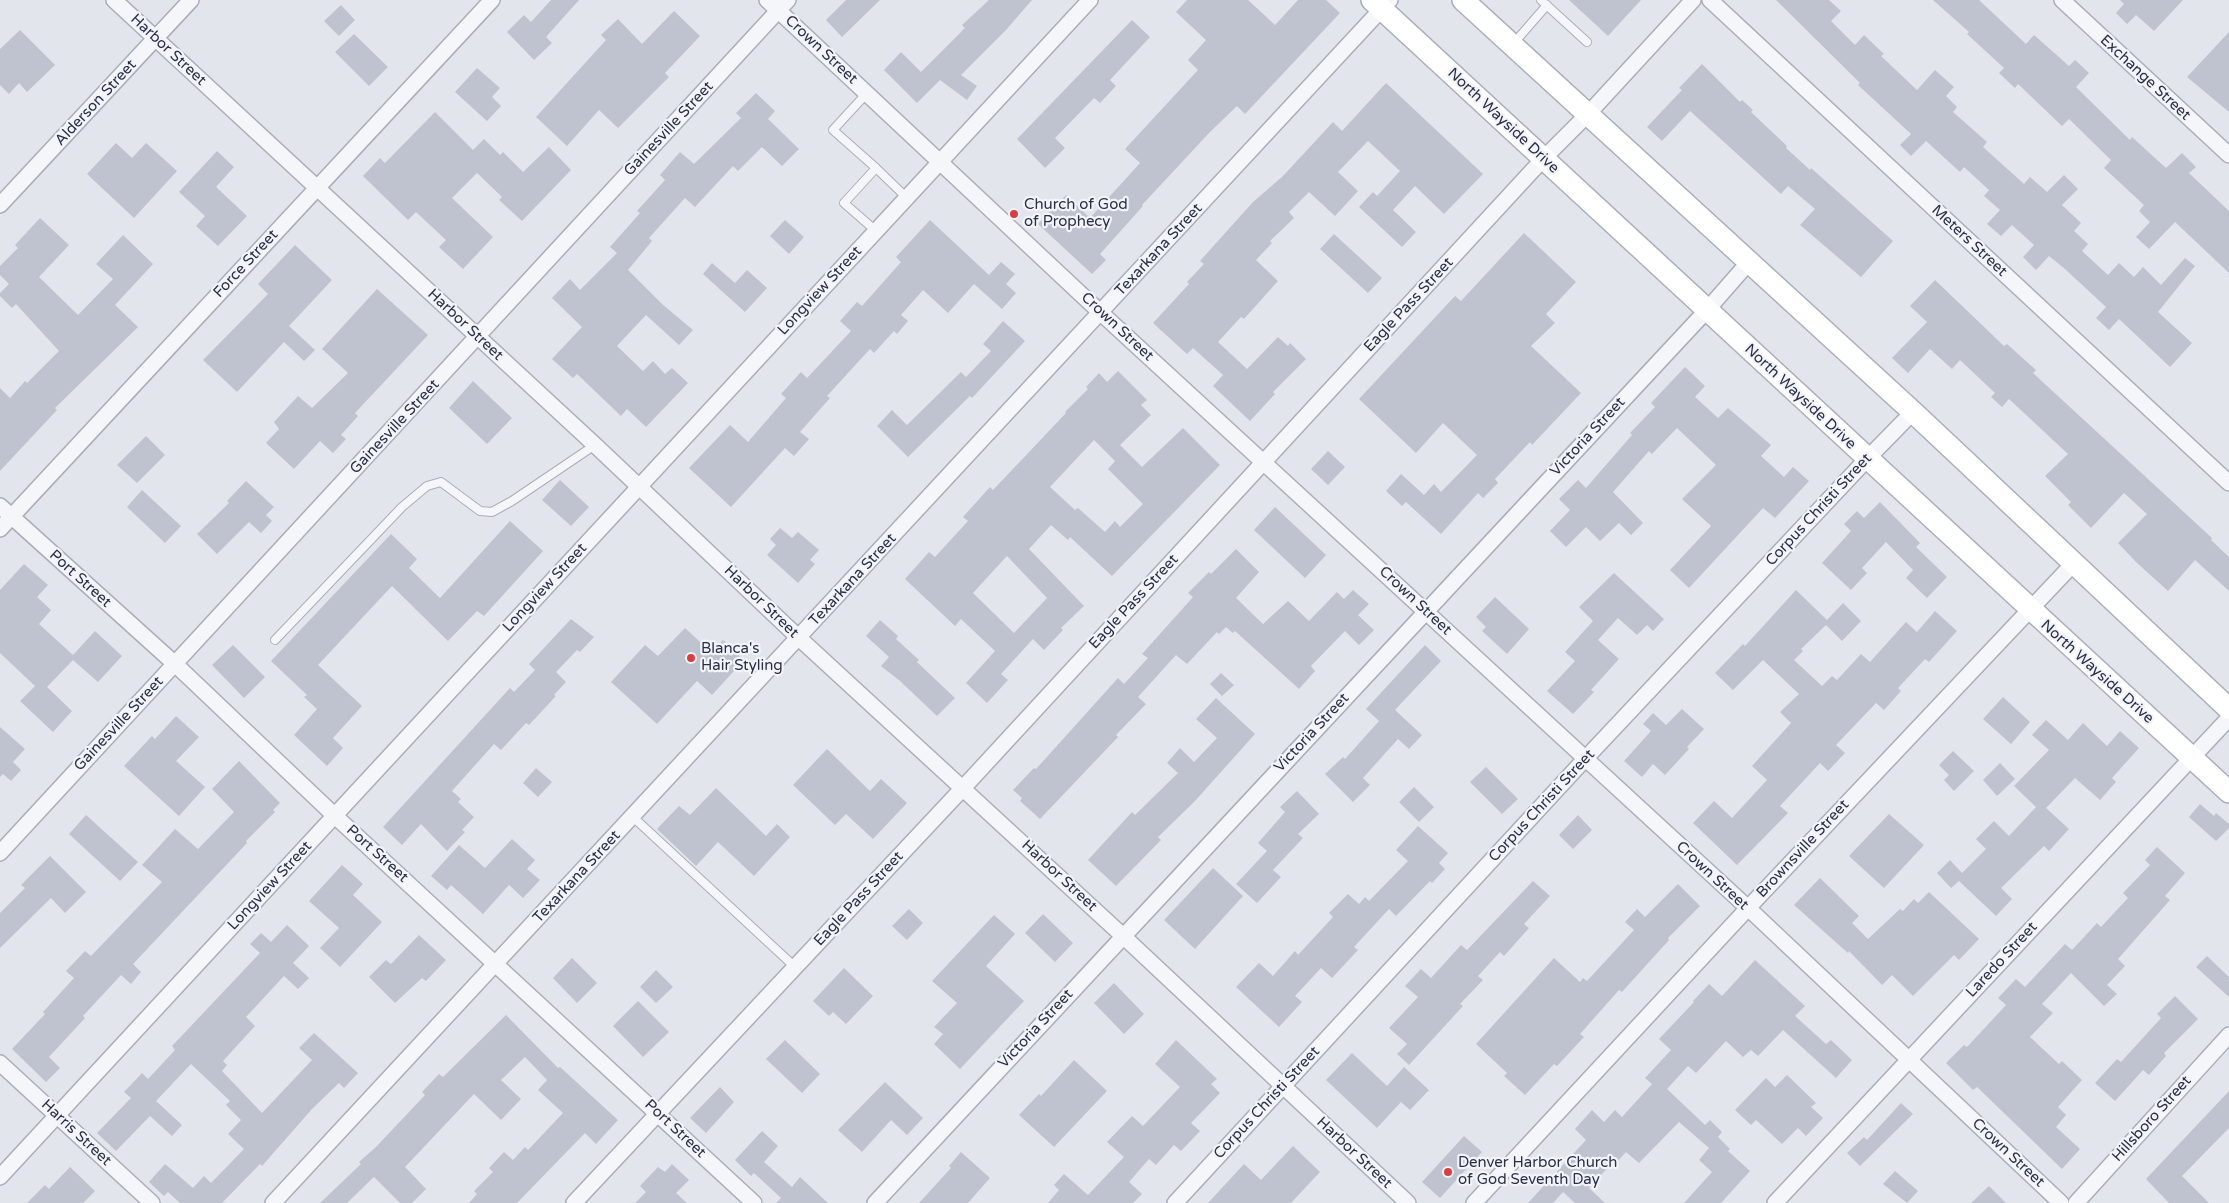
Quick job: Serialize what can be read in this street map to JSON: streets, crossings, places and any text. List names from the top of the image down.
{
  "streets": {
    "main road": ["North Wayside Drive"],
    "street": [
      "Harbor Street",
      "Crown Street",
      "Exchange Street",
      "Alderson Street",
      "Gainesville Street",
      "Meters Street",
      "Texarkana Street",
      "Force Street",
      "Longview Street",
      "Eagle Pass Street",
      "Victoria Street",
      "Corpus Christi Street",
      "Port Street",
      "Brownsville Street",
      "Laredo Street",
      "Hillsboro Street",
      "Harris Street"
    ]
  },
  "crossings": [
    ["Harbor Street", "Alderson Street"],
    ["Harbor Street", "Gainesville Street"],
    ["Harbor Street", "Texarkana Street"],
    ["Harbor Street", "Force Street"],
    ["Harbor Street", "Longview Street"],
    ["Harbor Street", "Eagle Pass Street"],
    ["Harbor Street", "Victoria Street"],
    ["Harbor Street", "Corpus Christi Street"],
    ["Crown Street", "Gainesville Street"],
    ["Crown Street", "Texarkana Street"],
    ["Crown Street", "Longview Street"],
    ["Crown Street", "Eagle Pass Street"],
    ["Crown Street", "Victoria Street"],
    ["Crown Street", "Corpus Christi Street"],
    ["Crown Street", "Brownsville Street"],
    ["Crown Street", "Laredo Street"],
    ["North Wayside Drive", "Texarkana Street"],
    ["North Wayside Drive", "Eagle Pass Street"],
    ["North Wayside Drive", "Victoria Street"],
    ["North Wayside Drive", "Corpus Christi Street"],
    ["North Wayside Drive", "Brownsville Street"],
    ["North Wayside Drive", "Laredo Street"],
    ["Gainesville Street", "Port Street"],
    ["Texarkana Street", "Port Street"],
    ["Force Street", "Port Street"],
    ["Longview Street", "Port Street"],
    ["Longview Street", "Harris Street"],
    ["Eagle Pass Street", "Port Street"]
  ],
  "places": ["Church of God of Prophecy", "Blanca's Hair Styling", "Denver Harbor Church of God Seventh Day"]
}
